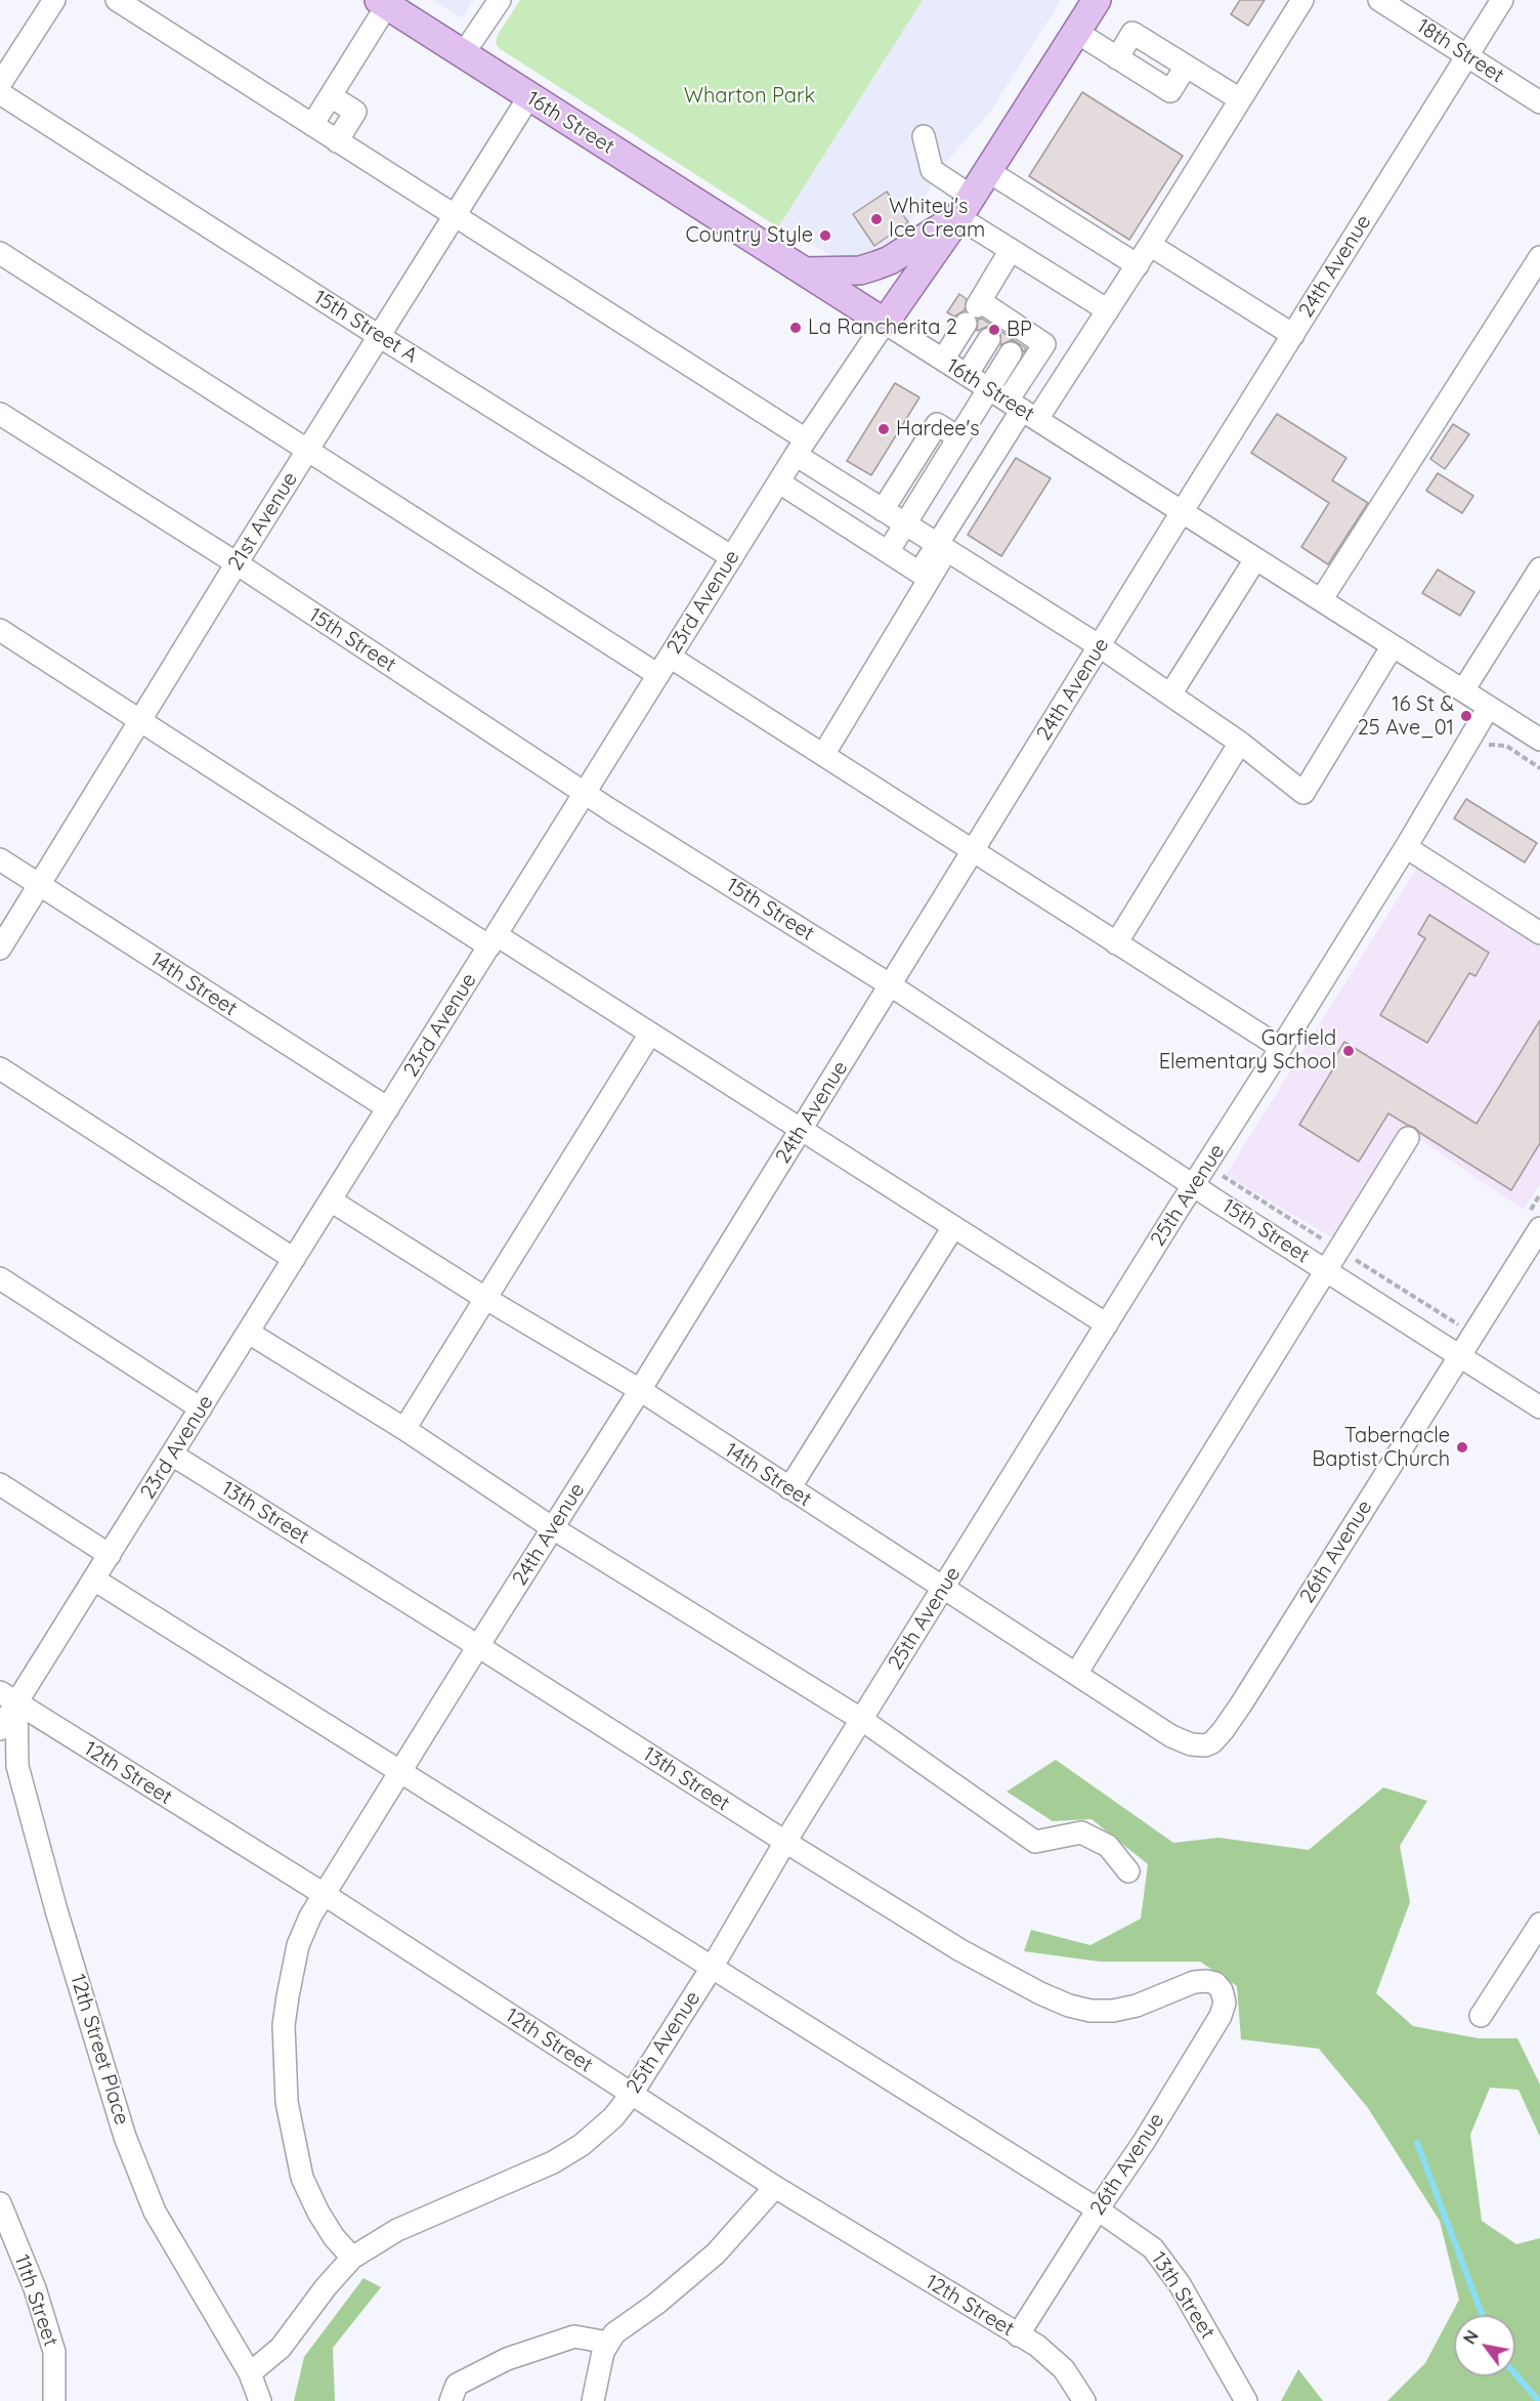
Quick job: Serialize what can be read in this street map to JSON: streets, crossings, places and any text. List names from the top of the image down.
{
  "streets": {
    "main road": ["16th Street"],
    "street": [
      "18th Street",
      "24th Avenue",
      "15th Street A",
      "21st Avenue",
      "23rd Avenue",
      "15th Street",
      "14th Street",
      "25th Avenue",
      "13th Street",
      "26th Avenue",
      "12th Street",
      "12th Street Place",
      "11th Street"
    ]
  },
  "crossings": [
    ["18th Street", "24th Avenue"],
    ["16th Street", "24th Avenue"],
    ["16th Street", "21st Avenue"],
    ["16th Street", "23rd Avenue"],
    ["16th Street", "25th Avenue"],
    ["24th Avenue", "15th Street"],
    ["24th Avenue", "14th Street"],
    ["24th Avenue", "25th Avenue"],
    ["24th Avenue", "13th Street"],
    ["24th Avenue", "12th Street"],
    ["15th Street A", "21st Avenue"],
    ["15th Street A", "23rd Avenue"],
    ["21st Avenue", "15th Street"],
    ["21st Avenue", "14th Street"],
    ["23rd Avenue", "15th Street"],
    ["23rd Avenue", "14th Street"],
    ["23rd Avenue", "13th Street"],
    ["23rd Avenue", "12th Street"],
    ["23rd Avenue", "12th Street Place"],
    ["15th Street", "25th Avenue"],
    ["15th Street", "26th Avenue"],
    ["14th Street", "25th Avenue"],
    ["14th Street", "26th Avenue"],
    ["25th Avenue", "13th Street"],
    ["25th Avenue", "12th Street"],
    ["25th Avenue", "12th Street Place"],
    ["13th Street", "26th Avenue"],
    ["26th Avenue", "12th Street"],
    ["12th Street", "12th Street Place"]
  ],
  "parks": ["Wharton Park"],
  "places": [
    "Whitey's Ice Cream",
    "Country Style",
    "La Rancherita 2",
    "BP",
    "Hardee's",
    "16 St & 25 Ave_01",
    "Garfield Elementary School",
    "Tabernacle Baptist Church"
  ],
  "north": "top left"
}
